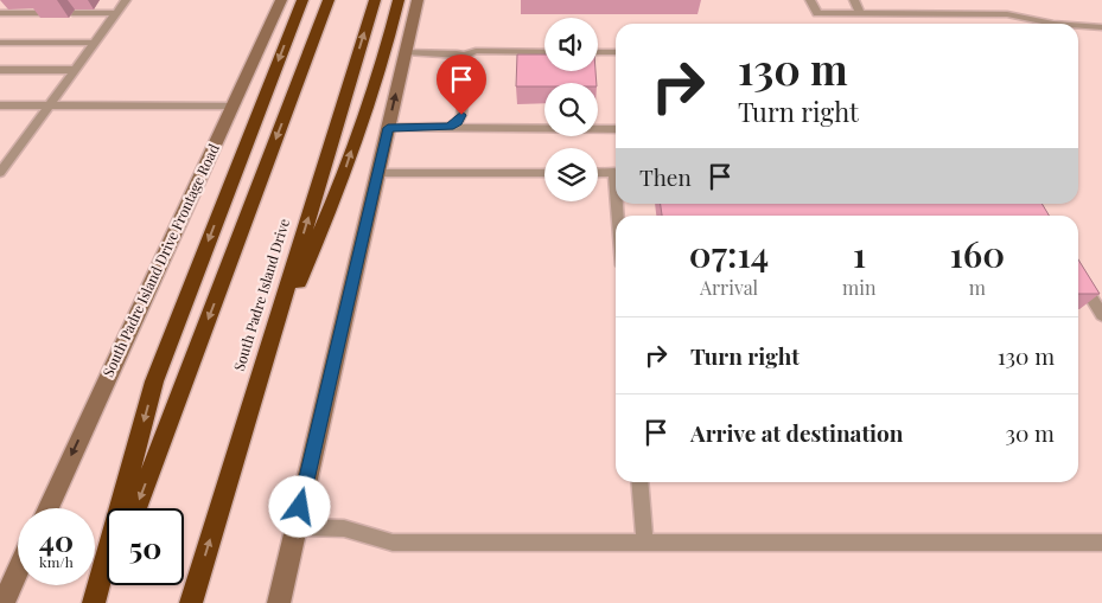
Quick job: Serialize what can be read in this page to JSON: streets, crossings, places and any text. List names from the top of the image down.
{
  "streets": {
    "highway": ["South Padre Island Drive"],
    "main road": ["South Padre Island Drive Frontage Road"]
  },
  "one_way": ["South Padre Island Drive Frontage Road"],
  "page": {
    "turn": ["130 m", "Turn right"],
    "then": "Then",
    "eta": [
      "07:14",
      "Arrival",
      "1",
      "min",
      "160",
      "m"
    ],
    "list": [
      {
        "name": "Turn right",
        "value": "130 m"
      },
      {
        "name": "Arrive at destination",
        "value": "30 m"
      }
    ],
    "speed": "40 km/h",
    "limit": "50"
  }
}
